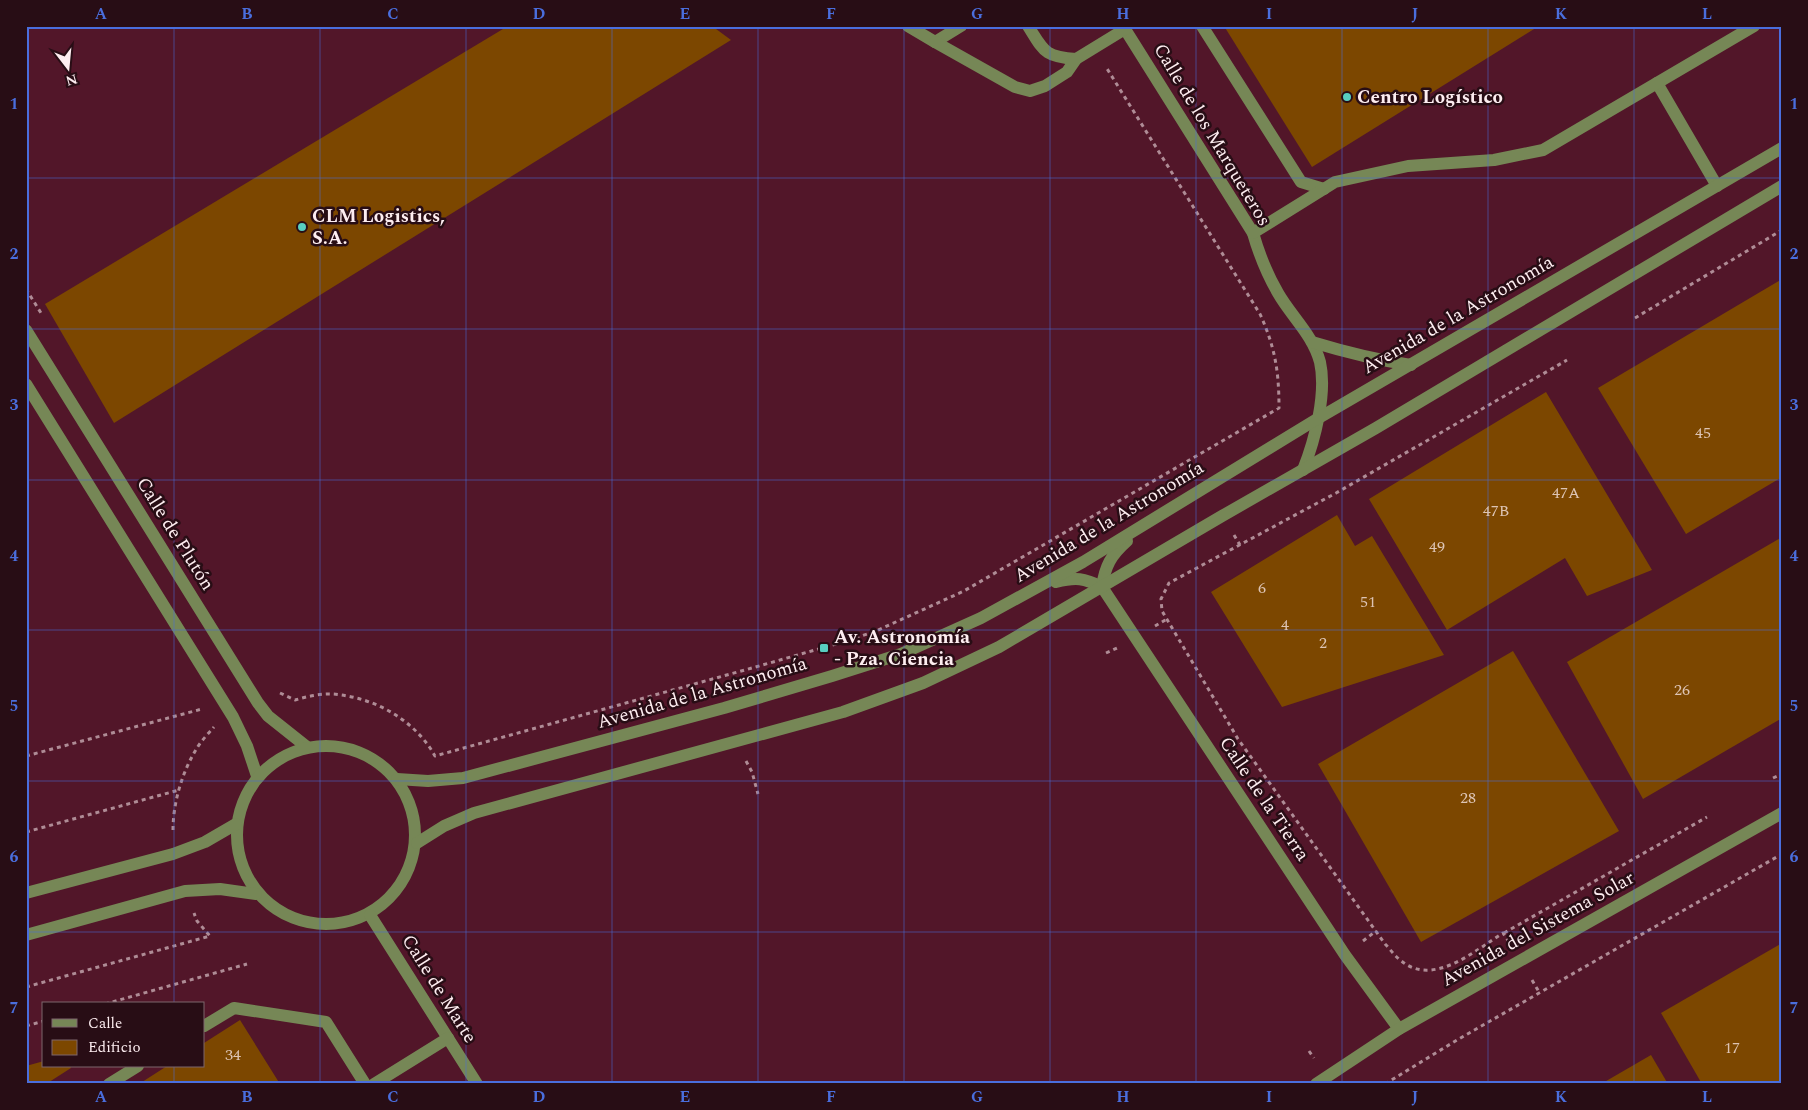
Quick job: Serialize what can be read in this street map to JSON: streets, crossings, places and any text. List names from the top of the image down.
{
  "streets": {
    "street": [
      "Calle de los Marqueteros",
      "Avenida de la Astronomía",
      "Calle de Plutón",
      "Calle de la Tierra",
      "Avenida del Sistema Solar",
      "Calle de Marte"
    ]
  },
  "crossings": [
    ["Calle de los Marqueteros", "Avenida de la Astronomía"],
    ["Calle de la Tierra", "Avenida del Sistema Solar"]
  ],
  "places": {
    "other": ["Centro Logístico", "CLM Logistics, S.A."],
    "transit": ["Av. Astronomía - Pza. Ciencia"]
  },
  "house_numbers": [
    "45",
    "47A",
    "47B",
    "49",
    "6",
    "51",
    "4",
    "2",
    "26",
    "28",
    "17",
    "34"
  ],
  "legend": ["Calle", "Edificio"],
  "north": "bottom",
  "grid": {
    "columns": [
      "A",
      "B",
      "C",
      "D",
      "E",
      "F",
      "G",
      "H",
      "I",
      "J",
      "K",
      "L"
    ],
    "rows": [
      "1",
      "2",
      "3",
      "4",
      "5",
      "6",
      "7"
    ]
  }
}
